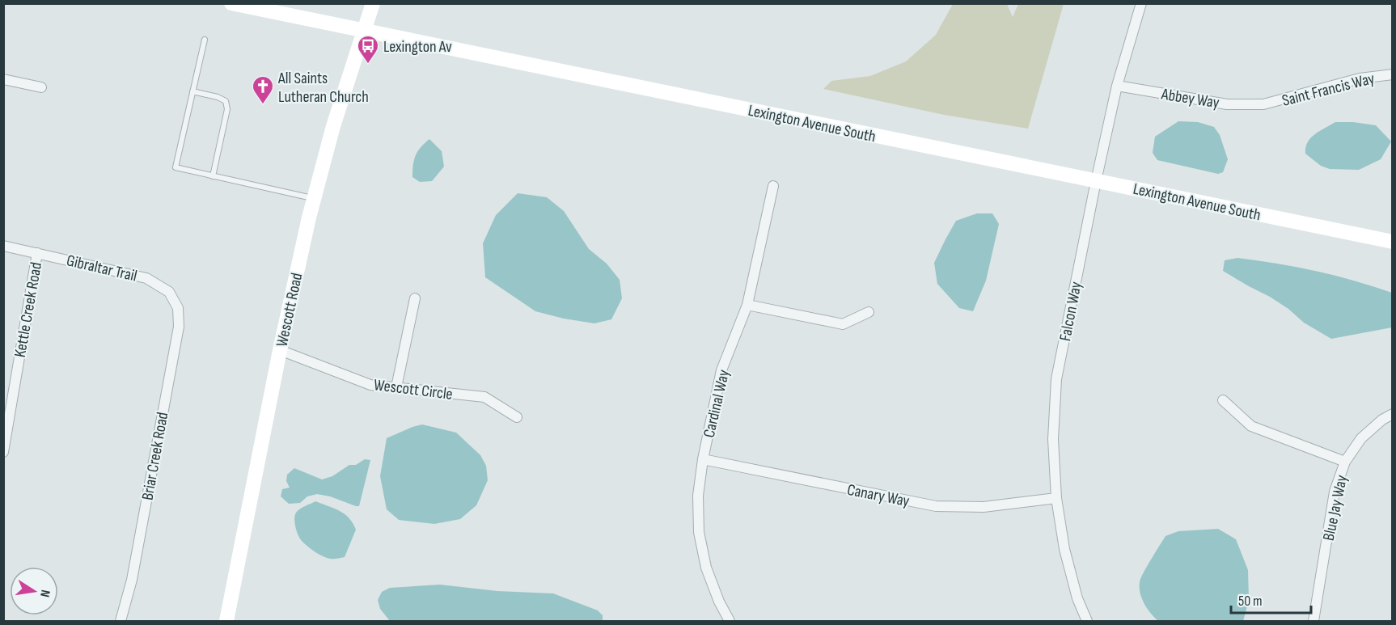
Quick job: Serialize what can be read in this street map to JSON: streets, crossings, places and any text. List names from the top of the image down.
{
  "streets": {
    "street": [
      "Saint Francis Way",
      "Abbey Way",
      "Lexington Avenue South",
      "Gibraltar Trail",
      "Kettle Creek Road",
      "Wescott Road",
      "Falcon Way",
      "Wescott Circle",
      "Cardinal Way",
      "Briar Creek Road",
      "Canary Way",
      "Blue Jay Way"
    ]
  },
  "crossings": [
    ["Saint Francis Way", "Abbey Way"],
    ["Abbey Way", "Falcon Way"],
    ["Lexington Avenue South", "Wescott Road"],
    ["Lexington Avenue South", "Falcon Way"],
    ["Gibraltar Trail", "Kettle Creek Road"],
    ["Gibraltar Trail", "Briar Creek Road"],
    ["Wescott Road", "Wescott Circle"],
    ["Falcon Way", "Canary Way"],
    ["Cardinal Way", "Canary Way"]
  ],
  "places": {
    "bus stop": ["Lexington Av"],
    "church": ["All Saints Lutheran Church"]
  },
  "scale_bar": "50 m",
  "north": "right"
}
